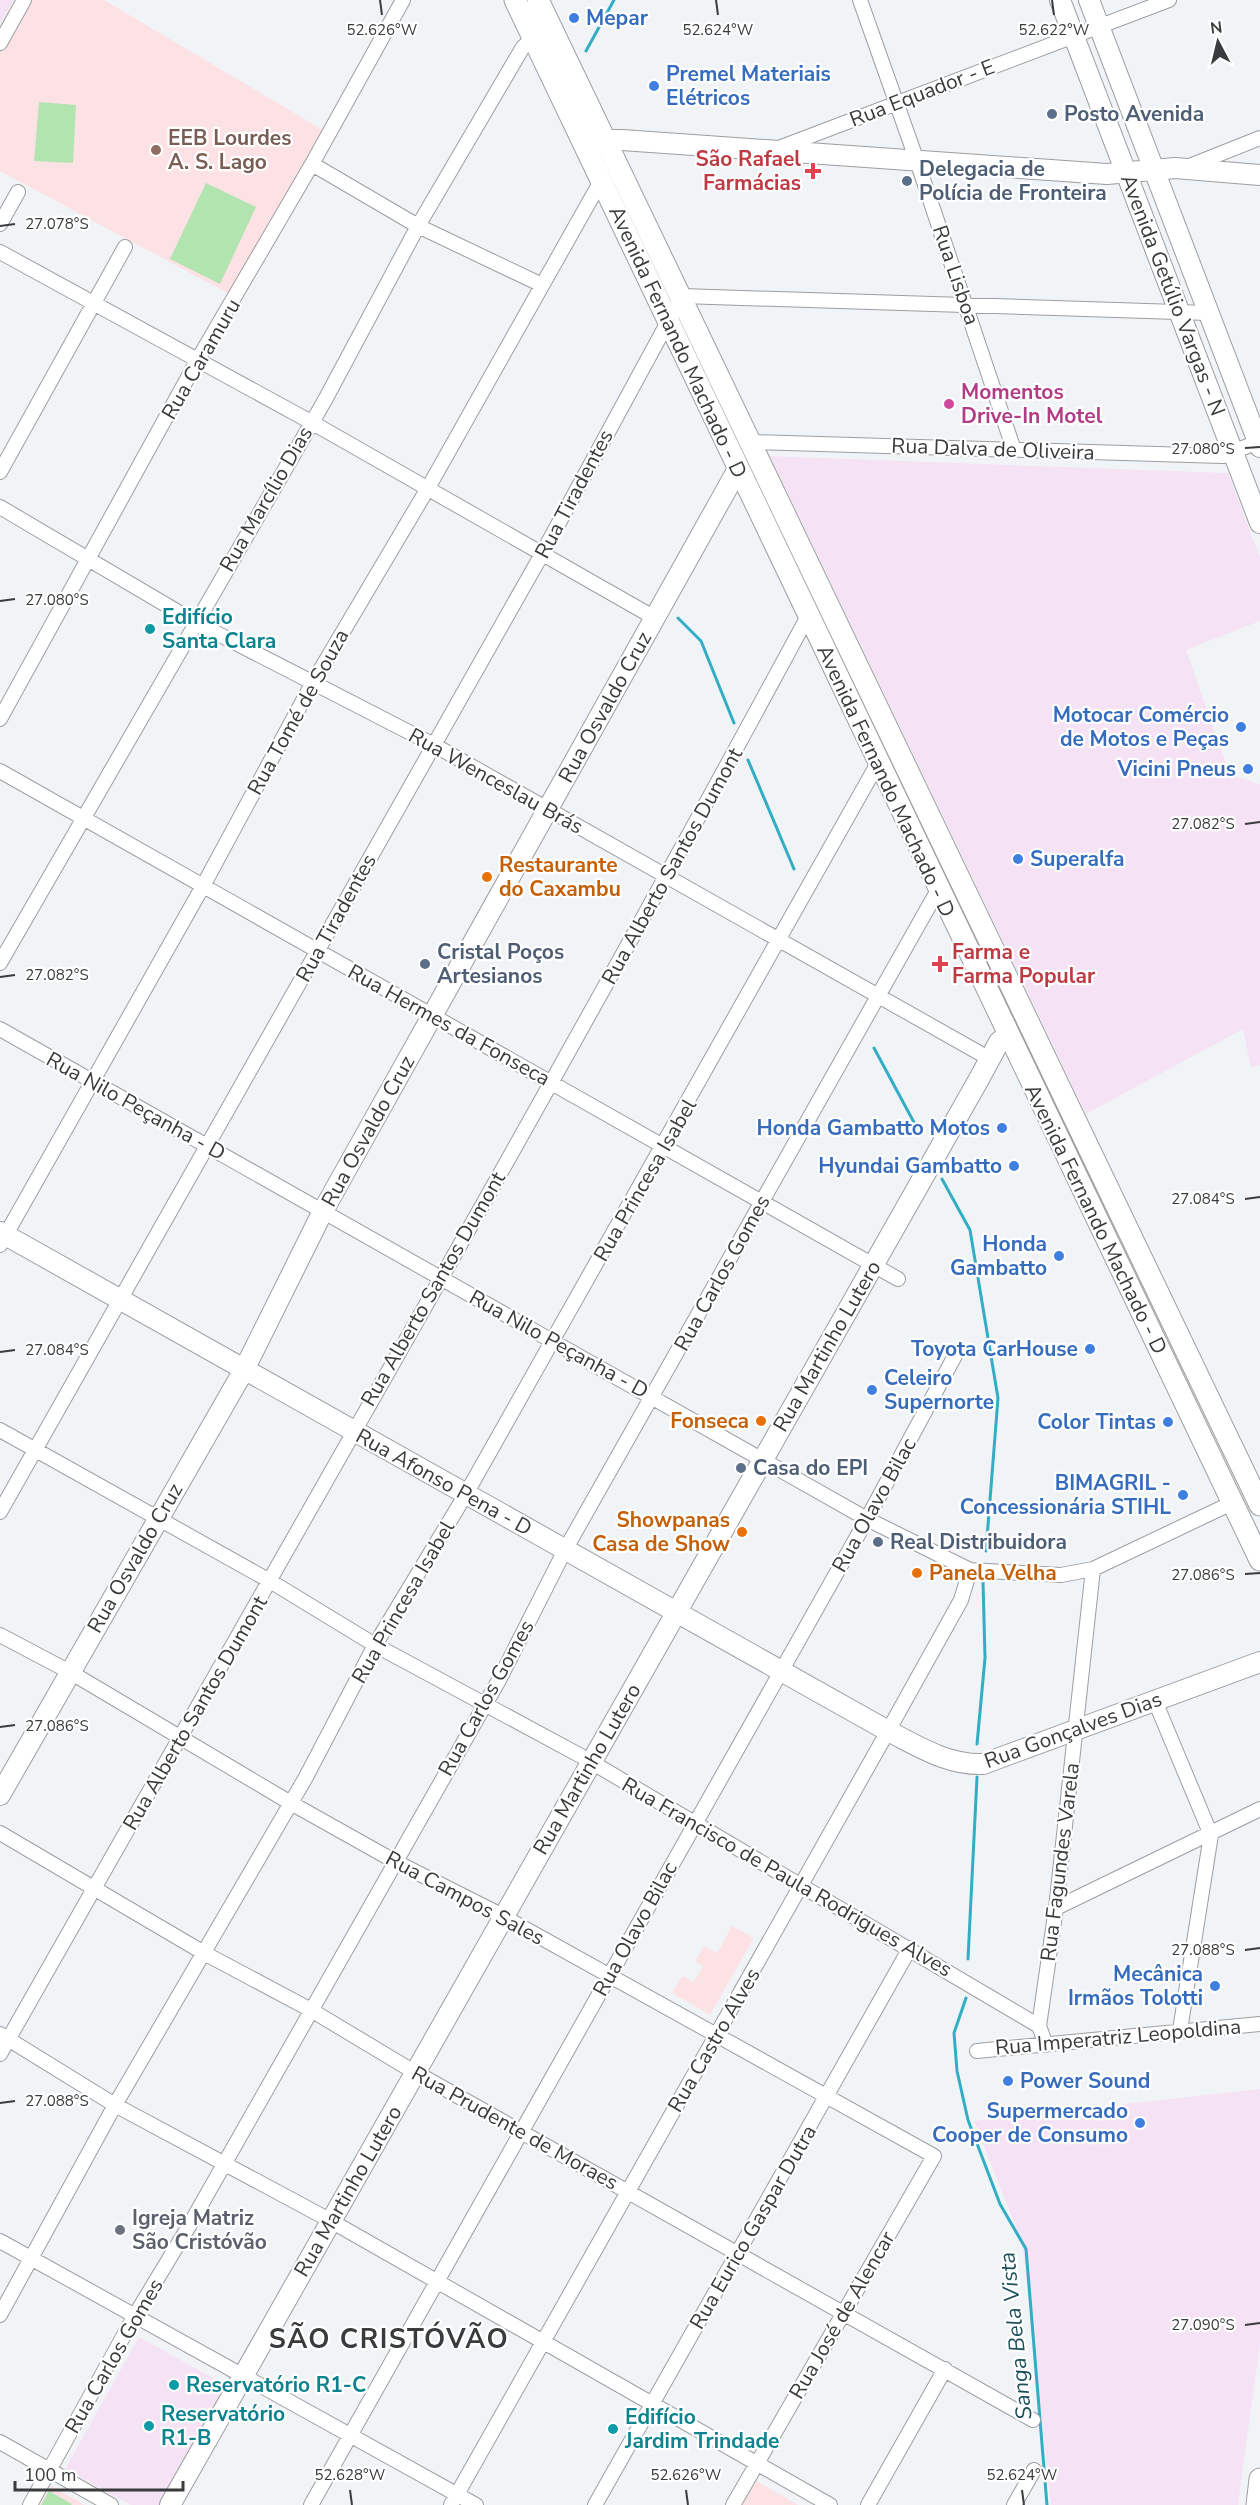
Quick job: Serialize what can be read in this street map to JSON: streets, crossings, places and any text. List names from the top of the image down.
{
  "streets": {
    "main road": ["Avenida Fernando Machado - D"],
    "street": [
      "Rua Equador - E",
      "Rua Lisboa",
      "Avenida Getúlio Vargas - N",
      "Rua Caramuru",
      "Rua Dalva de Oliveira",
      "Rua Tiradentes",
      "Rua Marcílio Dias",
      "Rua Osvaldo Cruz",
      "Rua Tomé de Souza",
      "Rua Wenceslau Brás",
      "Rua Alberto Santos Dumont",
      "Rua Hermes da Fonseca",
      "Rua Nilo Peçanha - D",
      "Rua Princesa Isabel",
      "Rua Carlos Gomes",
      "Rua Martinho Lutero",
      "Rua Afonso Pena - D",
      "Rua Olavo Bilac",
      "Rua Gonçalves Dias",
      "Rua Fagundes Varela",
      "Rua Francisco de Paula Rodrigues Alves",
      "Rua Campos Sales",
      "Rua Imperatriz Leopoldina",
      "Rua Castro Alves",
      "Rua Prudente de Moraes",
      "Rua Eurico Gaspar Dutra",
      "Rua José de Alencar"
    ]
  },
  "crossings": [
    ["Rua Equador - E", "Rua Lisboa"],
    ["Rua Equador - E", "Avenida Getúlio Vargas - N"],
    ["Rua Lisboa", "Rua Dalva de Oliveira"],
    ["Avenida Getúlio Vargas - N", "Rua Dalva de Oliveira"],
    ["Avenida Fernando Machado - D", "Rua Dalva de Oliveira"],
    ["Avenida Fernando Machado - D", "Rua Tiradentes"],
    ["Avenida Fernando Machado - D", "Rua Marcílio Dias"],
    ["Avenida Fernando Machado - D", "Rua Osvaldo Cruz"],
    ["Avenida Fernando Machado - D", "Rua Tomé de Souza"],
    ["Avenida Fernando Machado - D", "Rua Alberto Santos Dumont"],
    ["Avenida Fernando Machado - D", "Rua Princesa Isabel"],
    ["Avenida Fernando Machado - D", "Rua Carlos Gomes"],
    ["Avenida Fernando Machado - D", "Rua Martinho Lutero"],
    ["Rua Caramuru", "Rua Wenceslau Brás"],
    ["Rua Tiradentes", "Rua Wenceslau Brás"],
    ["Rua Tiradentes", "Rua Hermes da Fonseca"],
    ["Rua Tiradentes", "Rua Nilo Peçanha - D"],
    ["Rua Tiradentes", "Rua Afonso Pena - D"],
    ["Rua Tiradentes", "Rua Francisco de Paula Rodrigues Alves"],
    ["Rua Marcílio Dias", "Rua Wenceslau Brás"],
    ["Rua Marcílio Dias", "Rua Hermes da Fonseca"],
    ["Rua Osvaldo Cruz", "Rua Wenceslau Brás"],
    ["Rua Osvaldo Cruz", "Rua Hermes da Fonseca"],
    ["Rua Osvaldo Cruz", "Rua Nilo Peçanha - D"],
    ["Rua Osvaldo Cruz", "Rua Afonso Pena - D"],
    ["Rua Osvaldo Cruz", "Rua Francisco de Paula Rodrigues Alves"],
    ["Rua Osvaldo Cruz", "Rua Campos Sales"],
    ["Rua Tomé de Souza", "Rua Wenceslau Brás"],
    ["Rua Tomé de Souza", "Rua Hermes da Fonseca"],
    ["Rua Tomé de Souza", "Rua Nilo Peçanha - D"],
    ["Rua Tomé de Souza", "Rua Afonso Pena - D"],
    ["Rua Wenceslau Brás", "Rua Alberto Santos Dumont"],
    ["Rua Wenceslau Brás", "Rua Princesa Isabel"],
    ["Rua Wenceslau Brás", "Rua Carlos Gomes"],
    ["Rua Wenceslau Brás", "Rua Martinho Lutero"],
    ["Rua Alberto Santos Dumont", "Rua Hermes da Fonseca"],
    ["Rua Alberto Santos Dumont", "Rua Nilo Peçanha - D"],
    ["Rua Alberto Santos Dumont", "Rua Afonso Pena - D"],
    ["Rua Alberto Santos Dumont", "Rua Francisco de Paula Rodrigues Alves"],
    ["Rua Alberto Santos Dumont", "Rua Campos Sales"],
    ["Rua Alberto Santos Dumont", "Rua Prudente de Moraes"],
    ["Rua Hermes da Fonseca", "Rua Princesa Isabel"],
    ["Rua Hermes da Fonseca", "Rua Carlos Gomes"],
    ["Rua Hermes da Fonseca", "Rua Martinho Lutero"],
    ["Rua Nilo Peçanha - D", "Rua Princesa Isabel"],
    ["Rua Nilo Peçanha - D", "Rua Carlos Gomes"],
    ["Rua Nilo Peçanha - D", "Rua Martinho Lutero"],
    ["Rua Nilo Peçanha - D", "Rua Olavo Bilac"],
    ["Rua Nilo Peçanha - D", "Rua Castro Alves"],
    ["Rua Princesa Isabel", "Rua Afonso Pena - D"],
    ["Rua Princesa Isabel", "Rua Francisco de Paula Rodrigues Alves"],
    ["Rua Princesa Isabel", "Rua Campos Sales"],
    ["Rua Princesa Isabel", "Rua Prudente de Moraes"],
    ["Rua Carlos Gomes", "Rua Afonso Pena - D"],
    ["Rua Carlos Gomes", "Rua Francisco de Paula Rodrigues Alves"],
    ["Rua Carlos Gomes", "Rua Campos Sales"],
    ["Rua Carlos Gomes", "Rua Prudente de Moraes"],
    ["Rua Martinho Lutero", "Rua Afonso Pena - D"],
    ["Rua Martinho Lutero", "Rua Francisco de Paula Rodrigues Alves"],
    ["Rua Martinho Lutero", "Rua Campos Sales"],
    ["Rua Martinho Lutero", "Rua Prudente de Moraes"],
    ["Rua Afonso Pena - D", "Rua Olavo Bilac"],
    ["Rua Afonso Pena - D", "Rua Gonçalves Dias"],
    ["Rua Afonso Pena - D", "Rua Castro Alves"],
    ["Rua Olavo Bilac", "Rua Francisco de Paula Rodrigues Alves"],
    ["Rua Olavo Bilac", "Rua Campos Sales"],
    ["Rua Olavo Bilac", "Rua Prudente de Moraes"],
    ["Rua Gonçalves Dias", "Rua Fagundes Varela"],
    ["Rua Gonçalves Dias", "Rua Castro Alves"],
    ["Rua Fagundes Varela", "Rua Francisco de Paula Rodrigues Alves"],
    ["Rua Fagundes Varela", "Rua Imperatriz Leopoldina"],
    ["Rua Francisco de Paula Rodrigues Alves", "Rua Castro Alves"],
    ["Rua Francisco de Paula Rodrigues Alves", "Rua Eurico Gaspar Dutra"],
    ["Rua Campos Sales", "Rua Castro Alves"],
    ["Rua Campos Sales", "Rua Eurico Gaspar Dutra"],
    ["Rua Campos Sales", "Rua José de Alencar"],
    ["Rua Castro Alves", "Rua Prudente de Moraes"],
    ["Rua Prudente de Moraes", "Rua Eurico Gaspar Dutra"],
    ["Rua Prudente de Moraes", "Rua José de Alencar"]
  ],
  "districts": ["SÃO CRISTÓVÃO"],
  "water": ["Sanga Bela Vista"],
  "places": {
    "other": [
      "Mepar",
      "Premel Materiais Elétricos",
      "Posto Avenida",
      "EEB Lourdes A. S. Lago",
      "Delegacia de Polícia de Fronteira",
      "Momentos Drive-In Motel",
      "Edifício Santa Clara",
      "Motocar Comércio de Motos e Peças",
      "Vicini Pneus",
      "Superalfa",
      "Restaurante do Caxambu",
      "Cristal Poços Artesianos",
      "Honda Gambatto Motos",
      "Hyundai Gambatto",
      "Honda Gambatto",
      "Toyota CarHouse",
      "Celeiro Supernorte",
      "Fonseca",
      "Color Tintas",
      "Casa do EPI",
      "BIMAGRIL - Concessionária STIHL",
      "Showpanas Casa de Show",
      "Real Distribuidora",
      "Panela Velha",
      "Mecânica Irmãos Tolotti",
      "Power Sound",
      "Supermercado Cooper de Consumo",
      "Igreja Matriz São Cristóvão",
      "Reservatório R1-C",
      "Reservatório R1-B",
      "Edifício Jardim Trindade"
    ],
    "health": ["São Rafael Farmácias", "Farma e Farma Popular"]
  },
  "scale_bar": "100 m",
  "north": "top",
  "coordinates": [
    "52.626°W",
    "52.624°W",
    "52.622°W",
    "27.078°S",
    "27.080°S",
    "27.082°S",
    "27.084°S",
    "27.086°S",
    "27.088°S",
    "27.090°S",
    "52.628°W"
  ]
}
